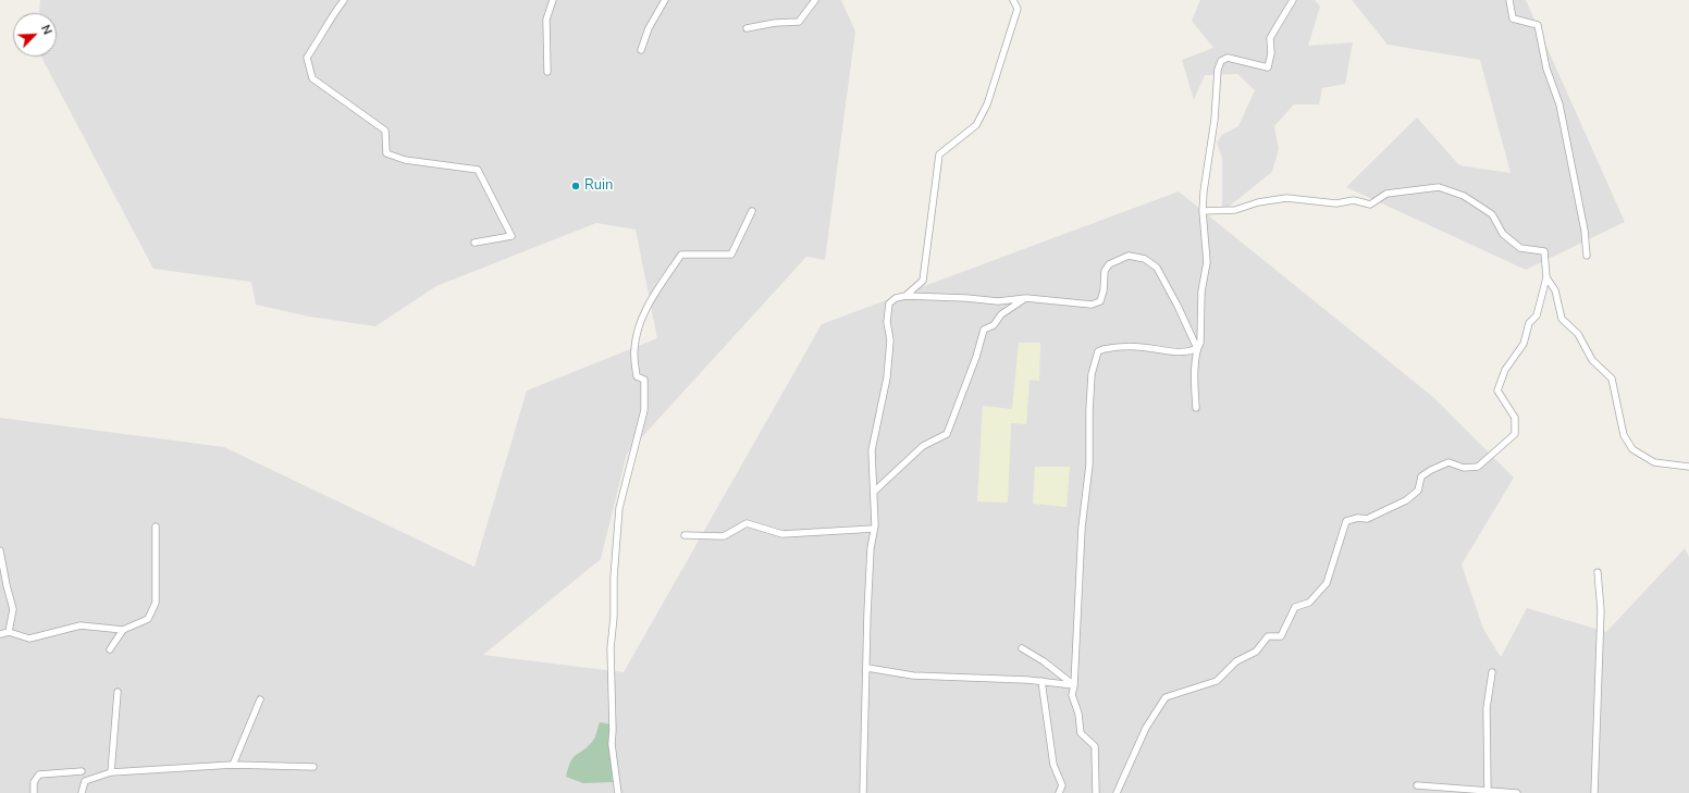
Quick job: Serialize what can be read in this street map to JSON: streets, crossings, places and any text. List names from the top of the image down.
{
  "places": ["Ruin"],
  "north": "top right"
}
